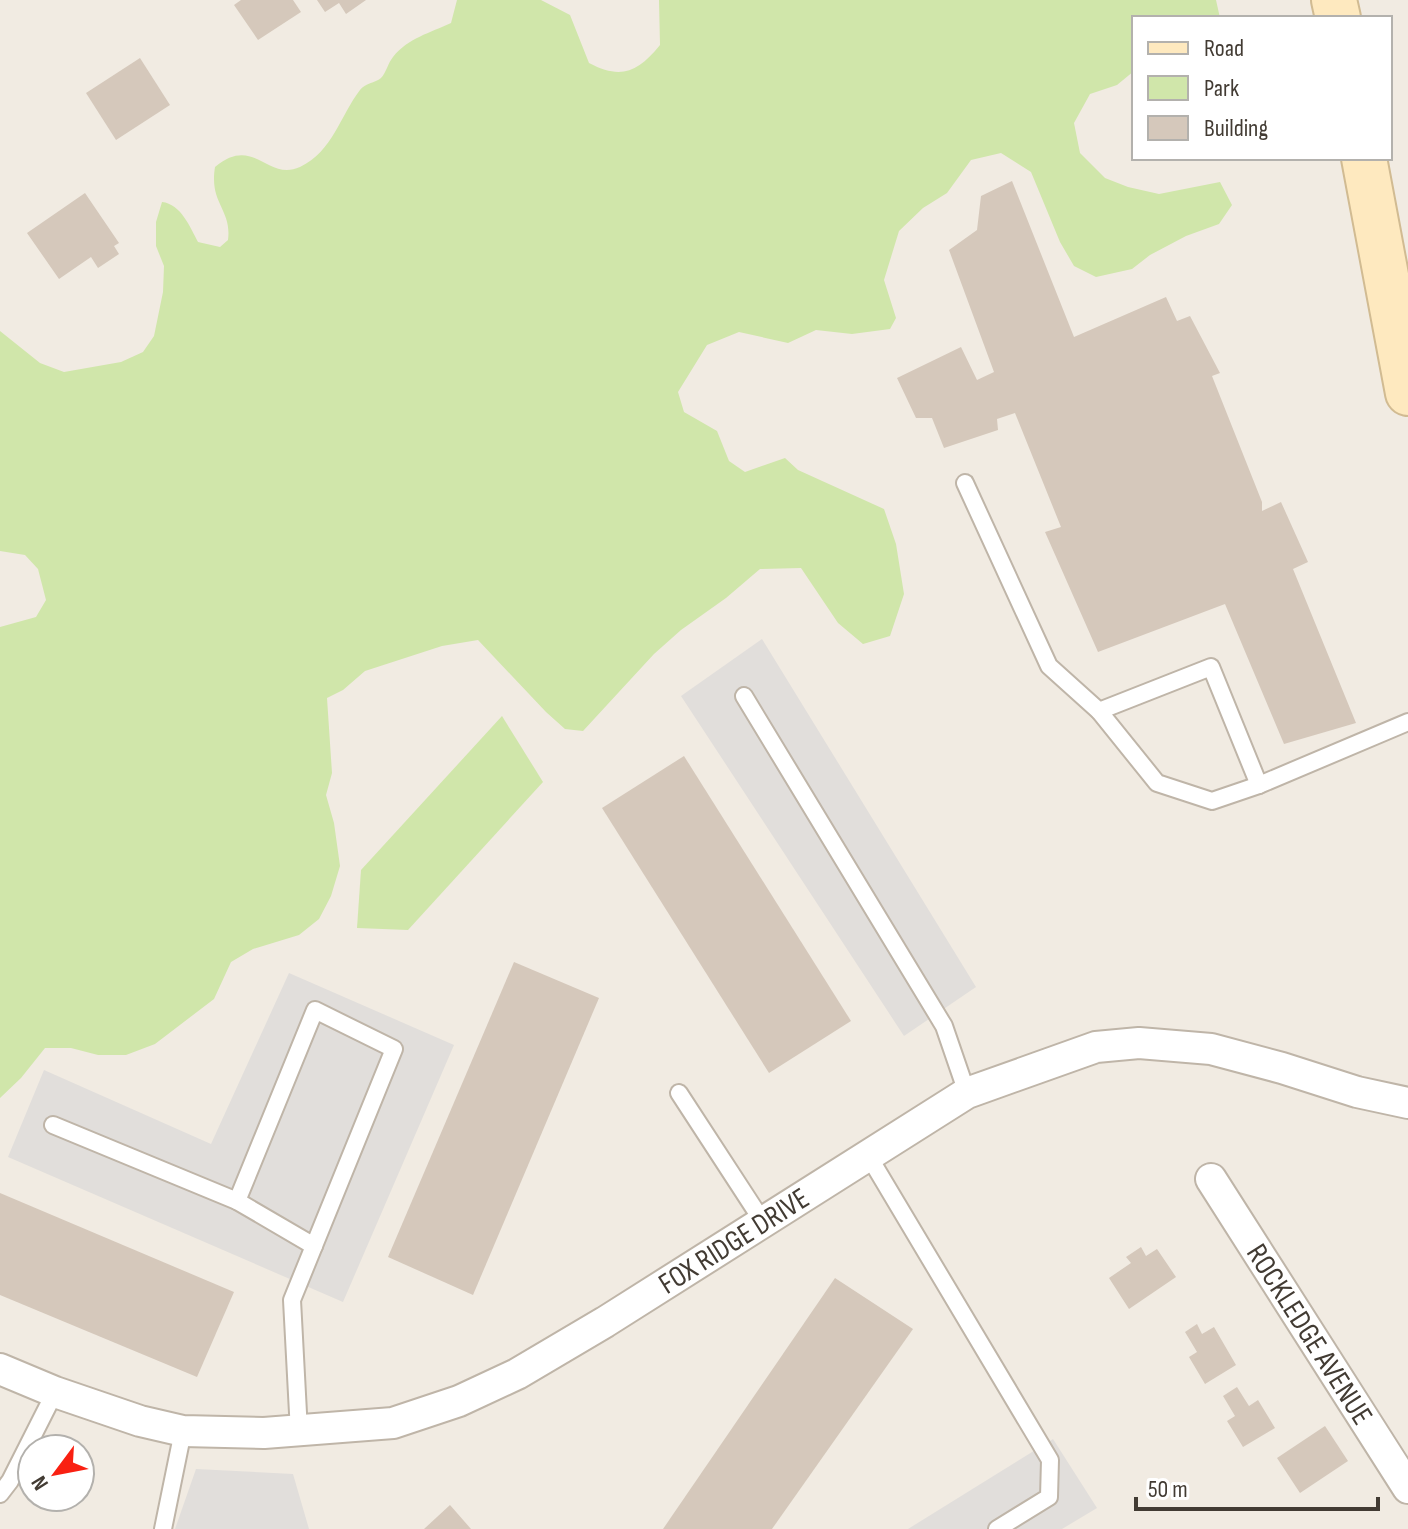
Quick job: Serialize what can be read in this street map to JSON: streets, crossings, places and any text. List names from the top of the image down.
{
  "streets": {
    "street": ["FOX RIDGE DRIVE", "ROCKLEDGE AVENUE"]
  },
  "legend": ["Road", "Park", "Building"],
  "scale_bar": "50 m",
  "north": "bottom left"
}
